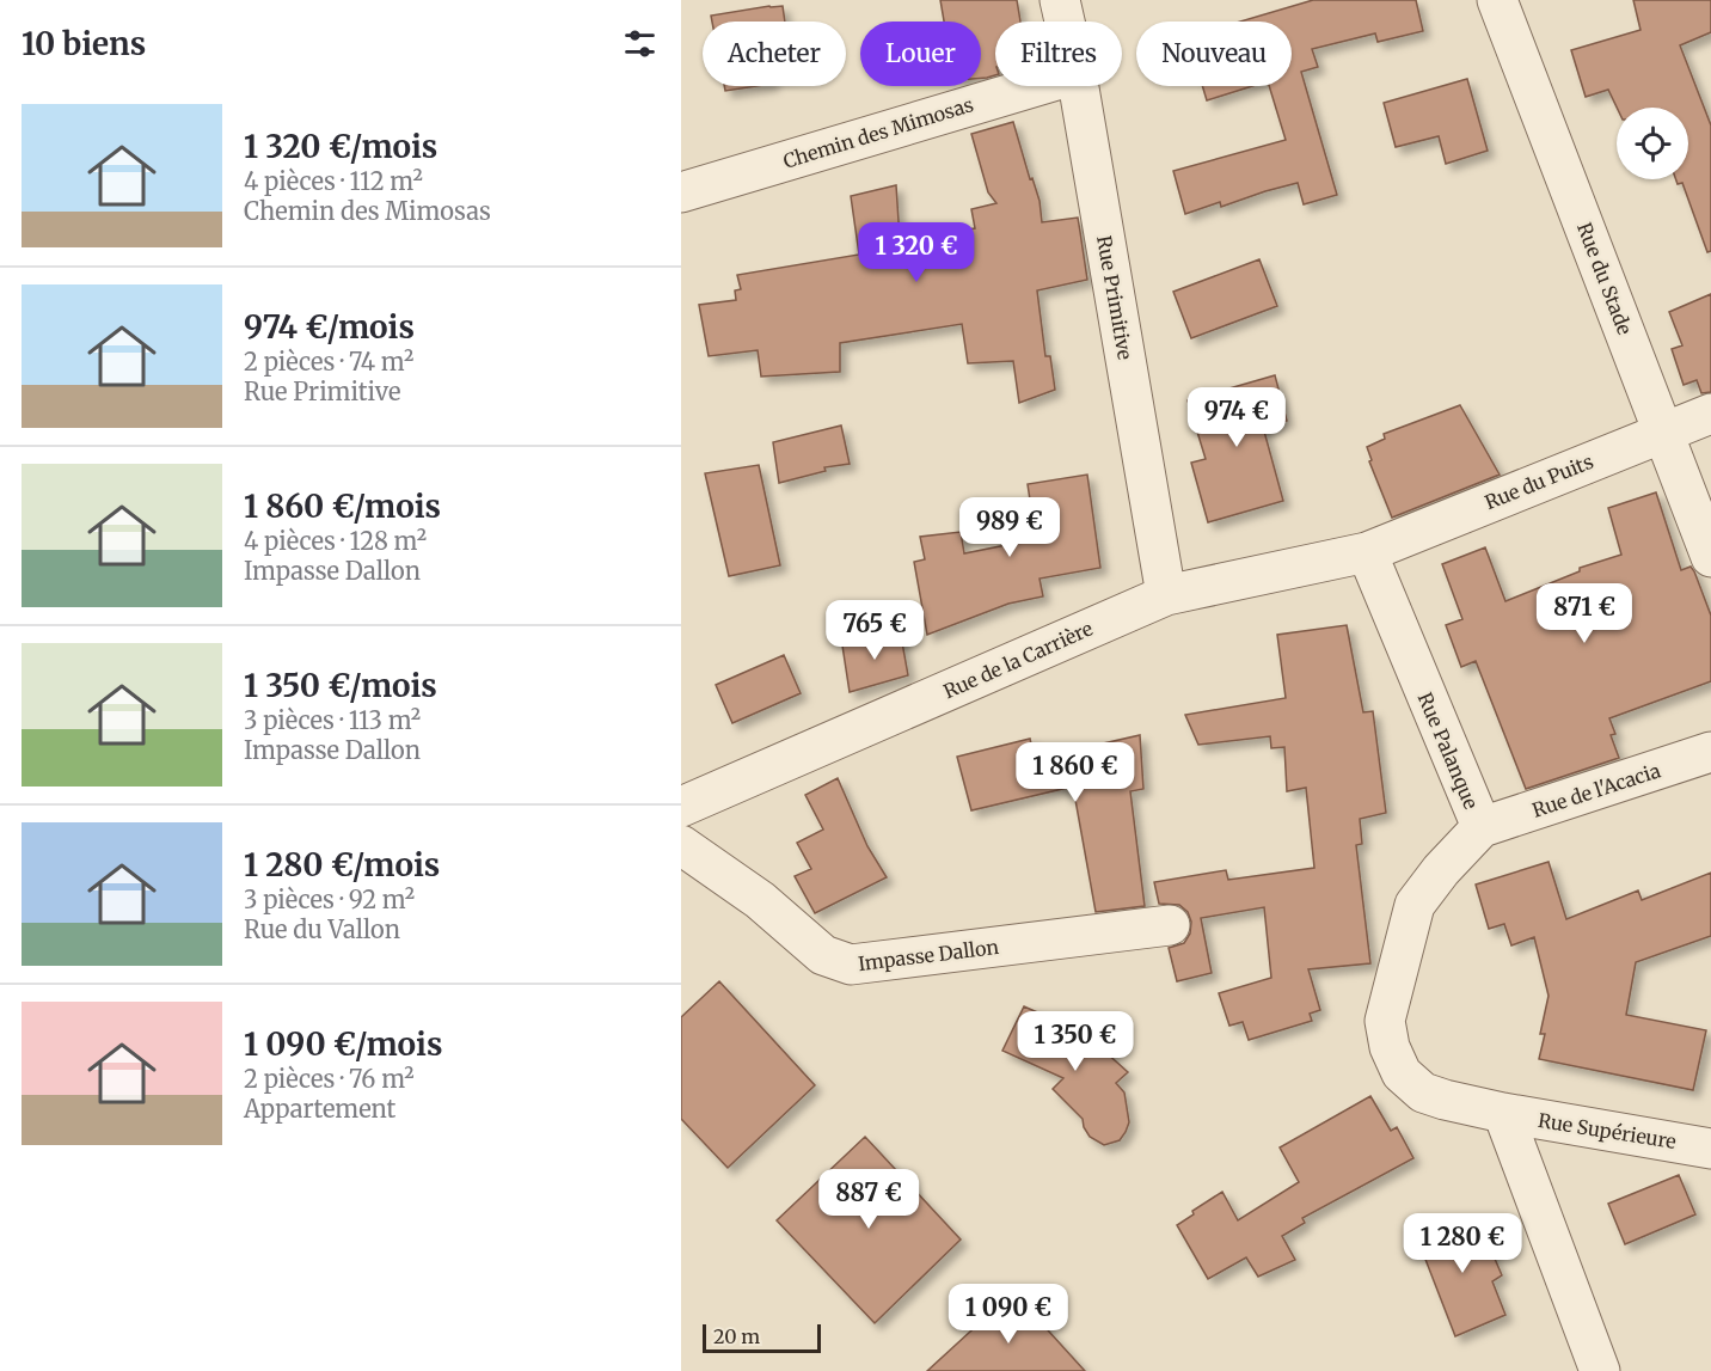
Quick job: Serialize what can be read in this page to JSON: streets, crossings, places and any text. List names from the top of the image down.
{
  "streets": {
    "street": [
      "Chemin des Mimosas",
      "Rue du Stade",
      "Rue Primitive",
      "Rue du Puits",
      "Rue de la Carrière",
      "Rue Palanque",
      "Rue de l'Acacia",
      "Impasse Dallon",
      "Rue Supérieure"
    ]
  },
  "crossings": [
    ["Rue du Stade", "Rue du Puits"],
    ["Rue Primitive", "Rue de la Carrière"],
    ["Rue du Puits", "Rue de la Carrière"],
    ["Rue du Puits", "Rue Palanque"],
    ["Rue de la Carrière", "Rue Palanque"],
    ["Rue Palanque", "Rue de l'Acacia"],
    ["Rue Palanque", "Rue Supérieure"]
  ],
  "scale_bar": "20 m",
  "page": {
    "heading": "10 biens",
    "chip": [
      "Acheter",
      "Louer",
      "Filtres",
      "Nouveau"
    ],
    "list": [
      {
        "name": "1 320 €/mois",
        "note": "4 pièces · 112 m² · Chemin des Mimosas"
      },
      {
        "name": "974 €/mois",
        "note": "2 pièces · 74 m² · Rue Primitive"
      },
      {
        "name": "1 860 €/mois",
        "note": "4 pièces · 128 m² · Impasse Dallon"
      },
      {
        "name": "1 350 €/mois",
        "note": "3 pièces · 113 m² · Impasse Dallon"
      },
      {
        "name": "1 280 €/mois",
        "note": "3 pièces · 92 m² · Rue du Vallon"
      },
      {
        "name": "1 090 €/mois",
        "note": "2 pièces · 76 m² · Appartement"
      }
    ],
    "price": [
      "1 320 €",
      "974 €",
      "989 €",
      "871 €",
      "765 €",
      "1 860 €",
      "1 350 €",
      "887 €",
      "1 280 €",
      "1 090 €"
    ],
    "scale": "20 m"
  }
}
